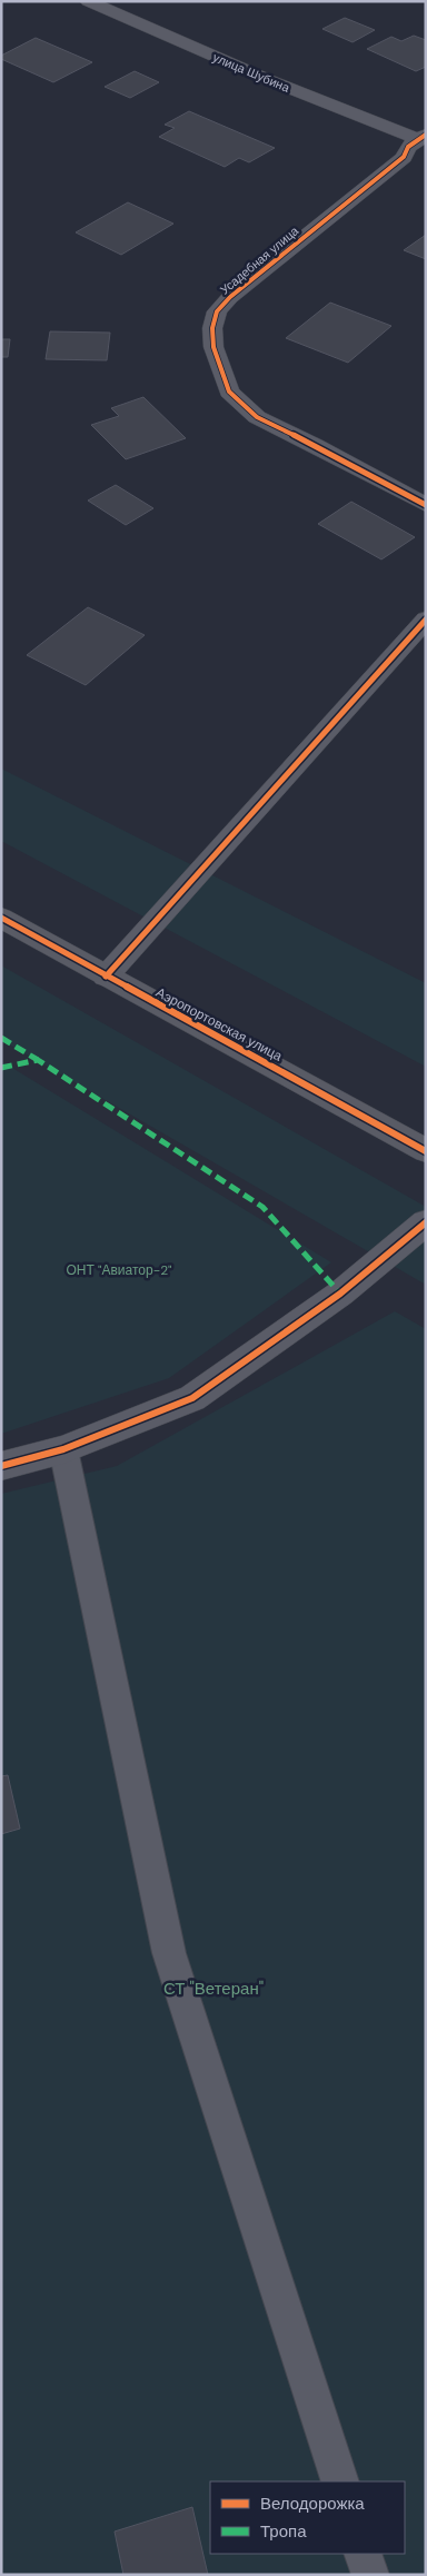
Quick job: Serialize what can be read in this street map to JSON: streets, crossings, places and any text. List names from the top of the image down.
{
  "streets": {
    "street": ["улица Шубина", "Усадебная улица", "Аэропортовская улица"]
  },
  "crossings": [
    ["улица Шубина", "Усадебная улица"]
  ],
  "parks": ["ОНТ \"Авиатор-2\"", "СТ \"Ветеран\""],
  "legend": ["Велодорожка", "Тропа"]
}
